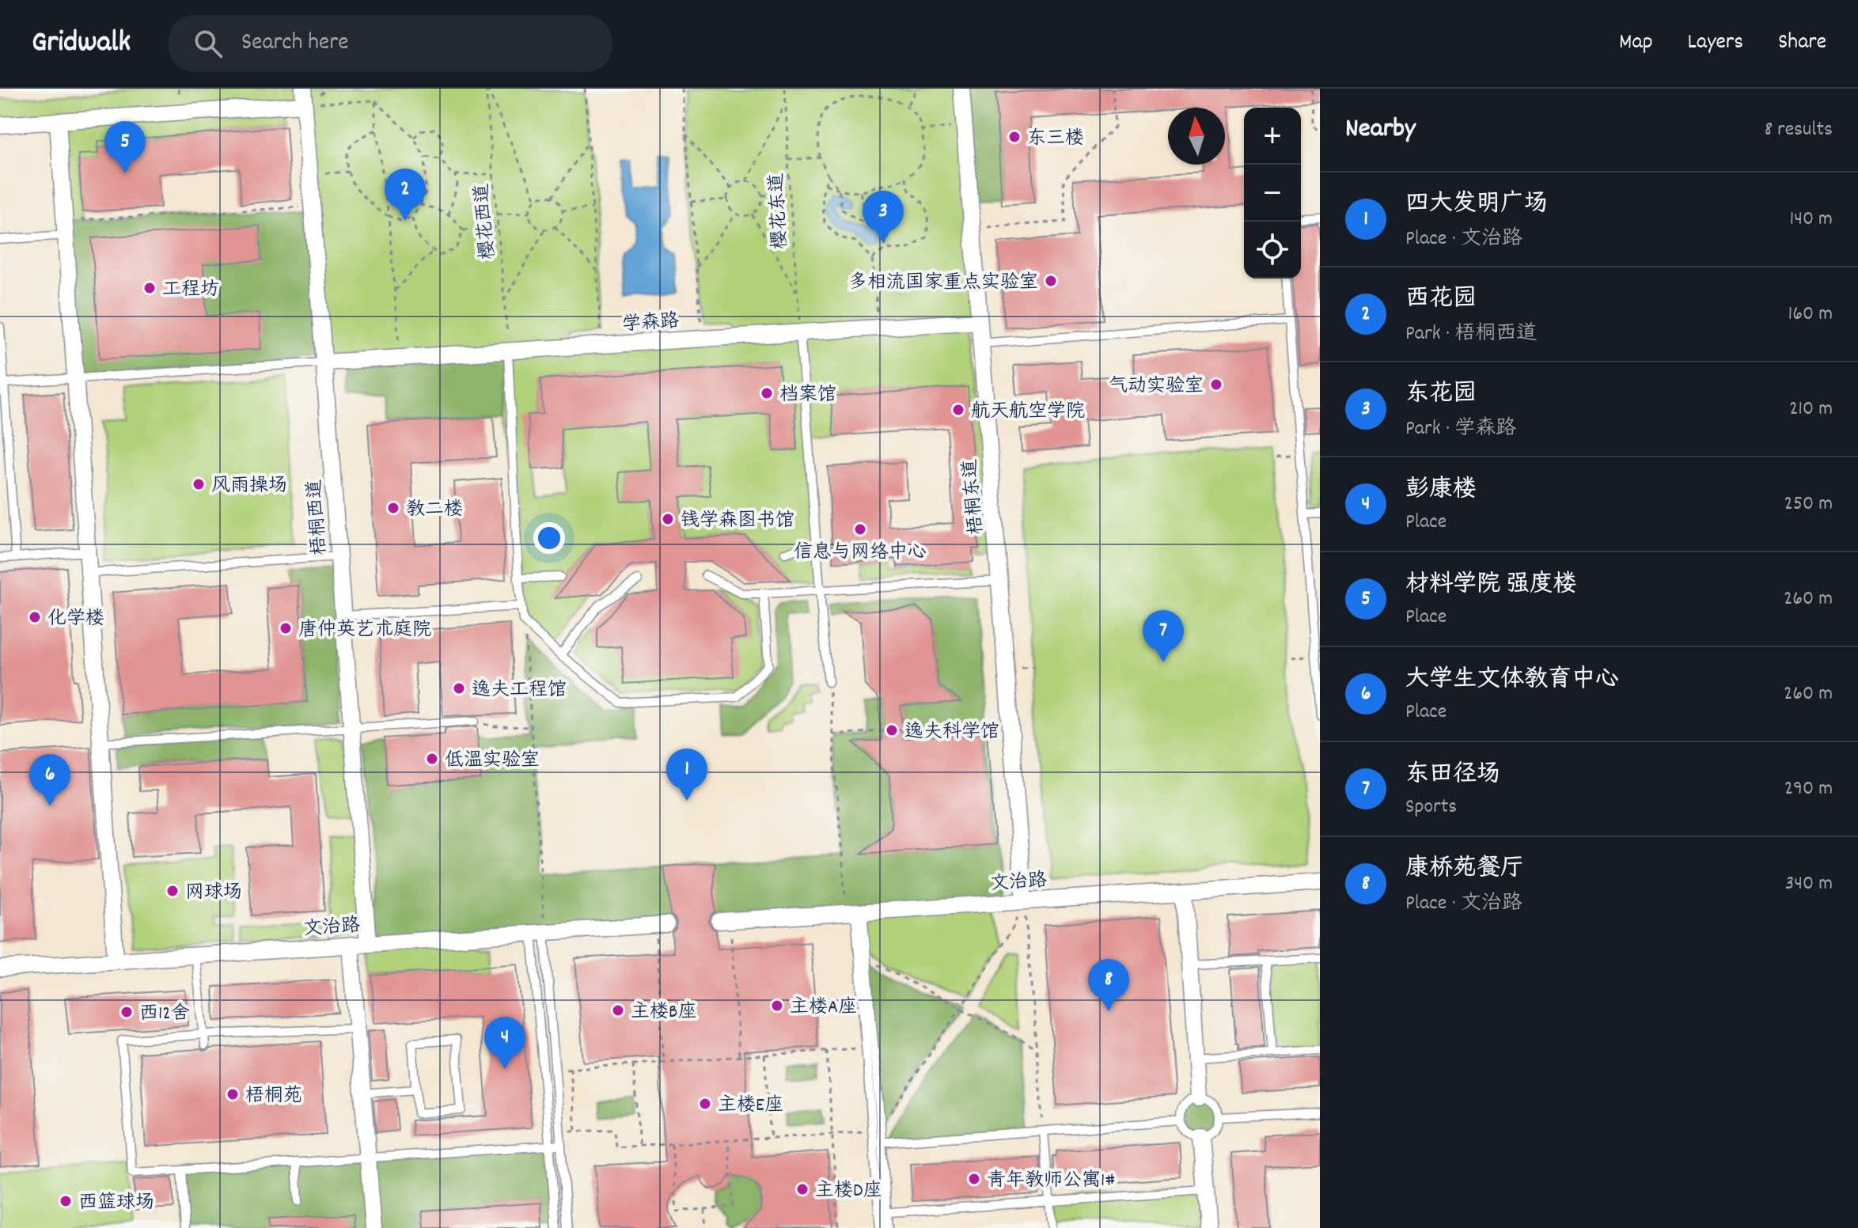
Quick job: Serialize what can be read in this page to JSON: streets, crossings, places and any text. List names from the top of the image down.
{
  "streets": {
    "street": [
      "学森路",
      "梧桐东道",
      "梧桐西道",
      "文治路"
    ],
    "path": ["樱花东道", "樱花西道"]
  },
  "crossings": [
    ["樱花东道", "学森路"],
    ["樱花西道", "学森路"],
    ["学森路", "梧桐东道"],
    ["学森路", "梧桐西道"],
    ["梧桐东道", "文治路"],
    ["梧桐西道", "文治路"]
  ],
  "places": [
    "东三楼",
    "多相流国家重点实验室",
    "工程坊",
    "气动实验室",
    "档案馆",
    "航天航空学院",
    "风雨操场",
    "教二楼",
    "钱学森图书馆",
    "信息与网络中心",
    "化学楼",
    "唐仲英艺术庭院",
    "逸夫工程馆",
    "逸夫科学馆",
    "低温实验室",
    "网球场",
    "主楼A座",
    "主楼B座",
    "西12舍",
    "梧桐苑",
    "主楼E座",
    "青年教师公寓1#",
    "主楼D座",
    "西篮球场"
  ],
  "north": "top",
  "page": {
    "header": "Gridwalk",
    "search": "Search here",
    "nav": ["Map", "Layers", "Share"],
    "heading": ["Nearby", "8 results"],
    "map_buttons": ["+", "−"],
    "pins": [
      "5",
      "2",
      "3",
      "7",
      "1",
      "6",
      "8",
      "4"
    ],
    "list": [
      {
        "mark": "1",
        "name": "四大发明广场",
        "note": "Place · 文治路",
        "value": "140 m"
      },
      {
        "mark": "2",
        "name": "西花园",
        "note": "Park · 梧桐西道",
        "value": "160 m"
      },
      {
        "mark": "3",
        "name": "东花园",
        "note": "Park · 学森路",
        "value": "210 m"
      },
      {
        "mark": "4",
        "name": "彭康楼",
        "note": "Place",
        "value": "250 m"
      },
      {
        "mark": "5",
        "name": "材料学院 强度楼",
        "note": "Place",
        "value": "260 m"
      },
      {
        "mark": "6",
        "name": "大学生文体教育中心",
        "note": "Place",
        "value": "260 m"
      },
      {
        "mark": "7",
        "name": "东田径场",
        "note": "Sports",
        "value": "290 m"
      },
      {
        "mark": "8",
        "name": "康桥苑餐厅",
        "note": "Place · 文治路",
        "value": "340 m"
      }
    ]
  }
}
